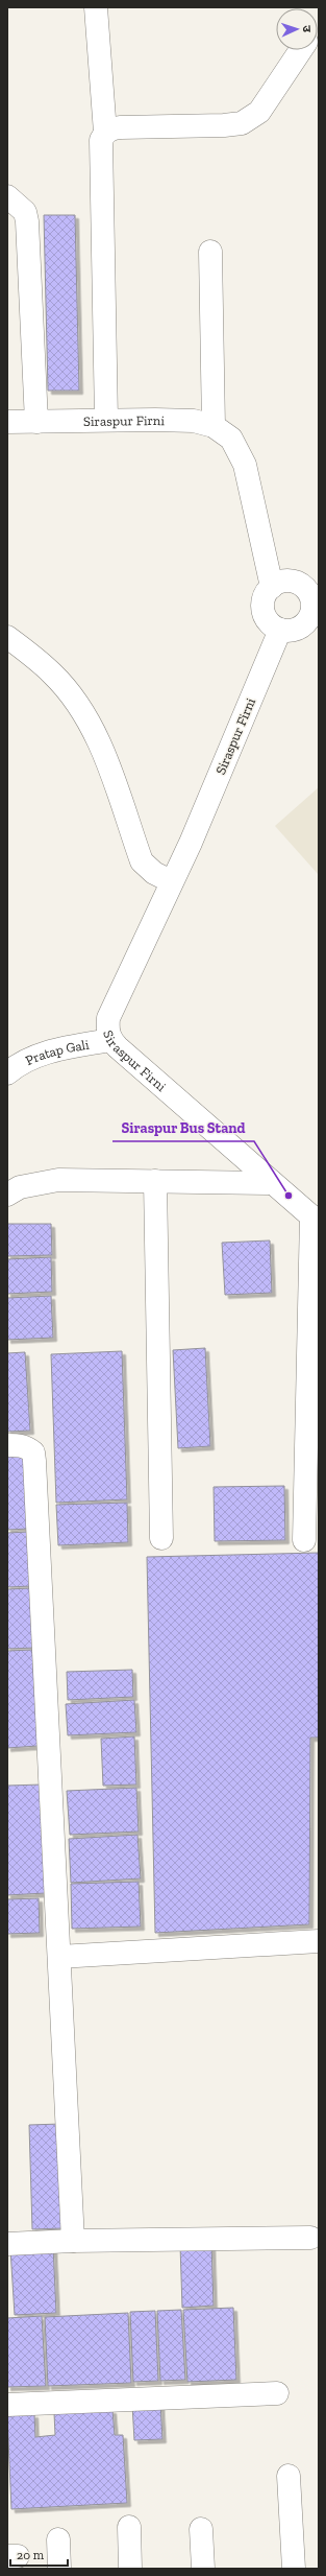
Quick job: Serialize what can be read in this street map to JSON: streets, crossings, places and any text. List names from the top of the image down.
{
  "streets": {
    "street": ["Siraspur Firni", "Pratap Gali"]
  },
  "crossings": [
    ["Siraspur Firni", "Pratap Gali"]
  ],
  "places": ["Siraspur Bus Stand"],
  "scale_bar": "20 m",
  "north": "right"
}
